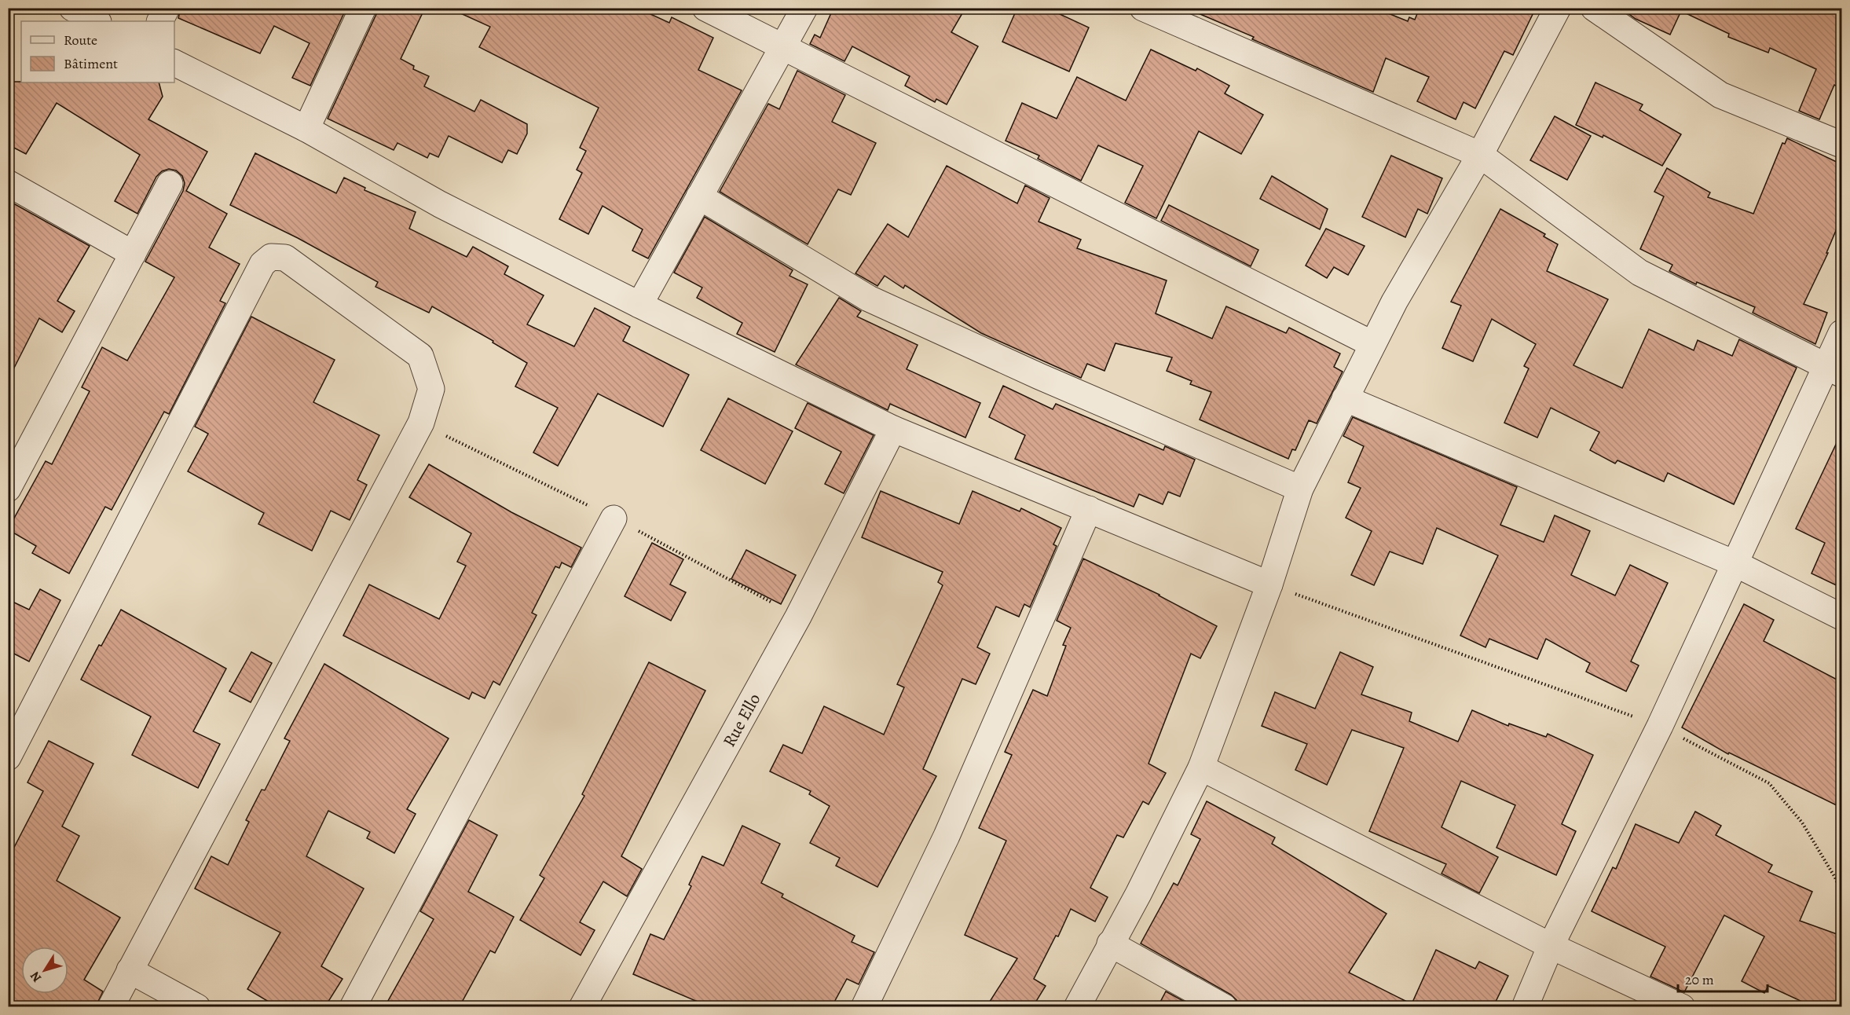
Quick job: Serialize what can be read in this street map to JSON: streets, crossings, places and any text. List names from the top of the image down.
{
  "streets": {
    "street": ["Rue Ello"]
  },
  "legend": ["Route", "Bâtiment"],
  "scale_bar": "20 m",
  "north": "bottom left"
}
